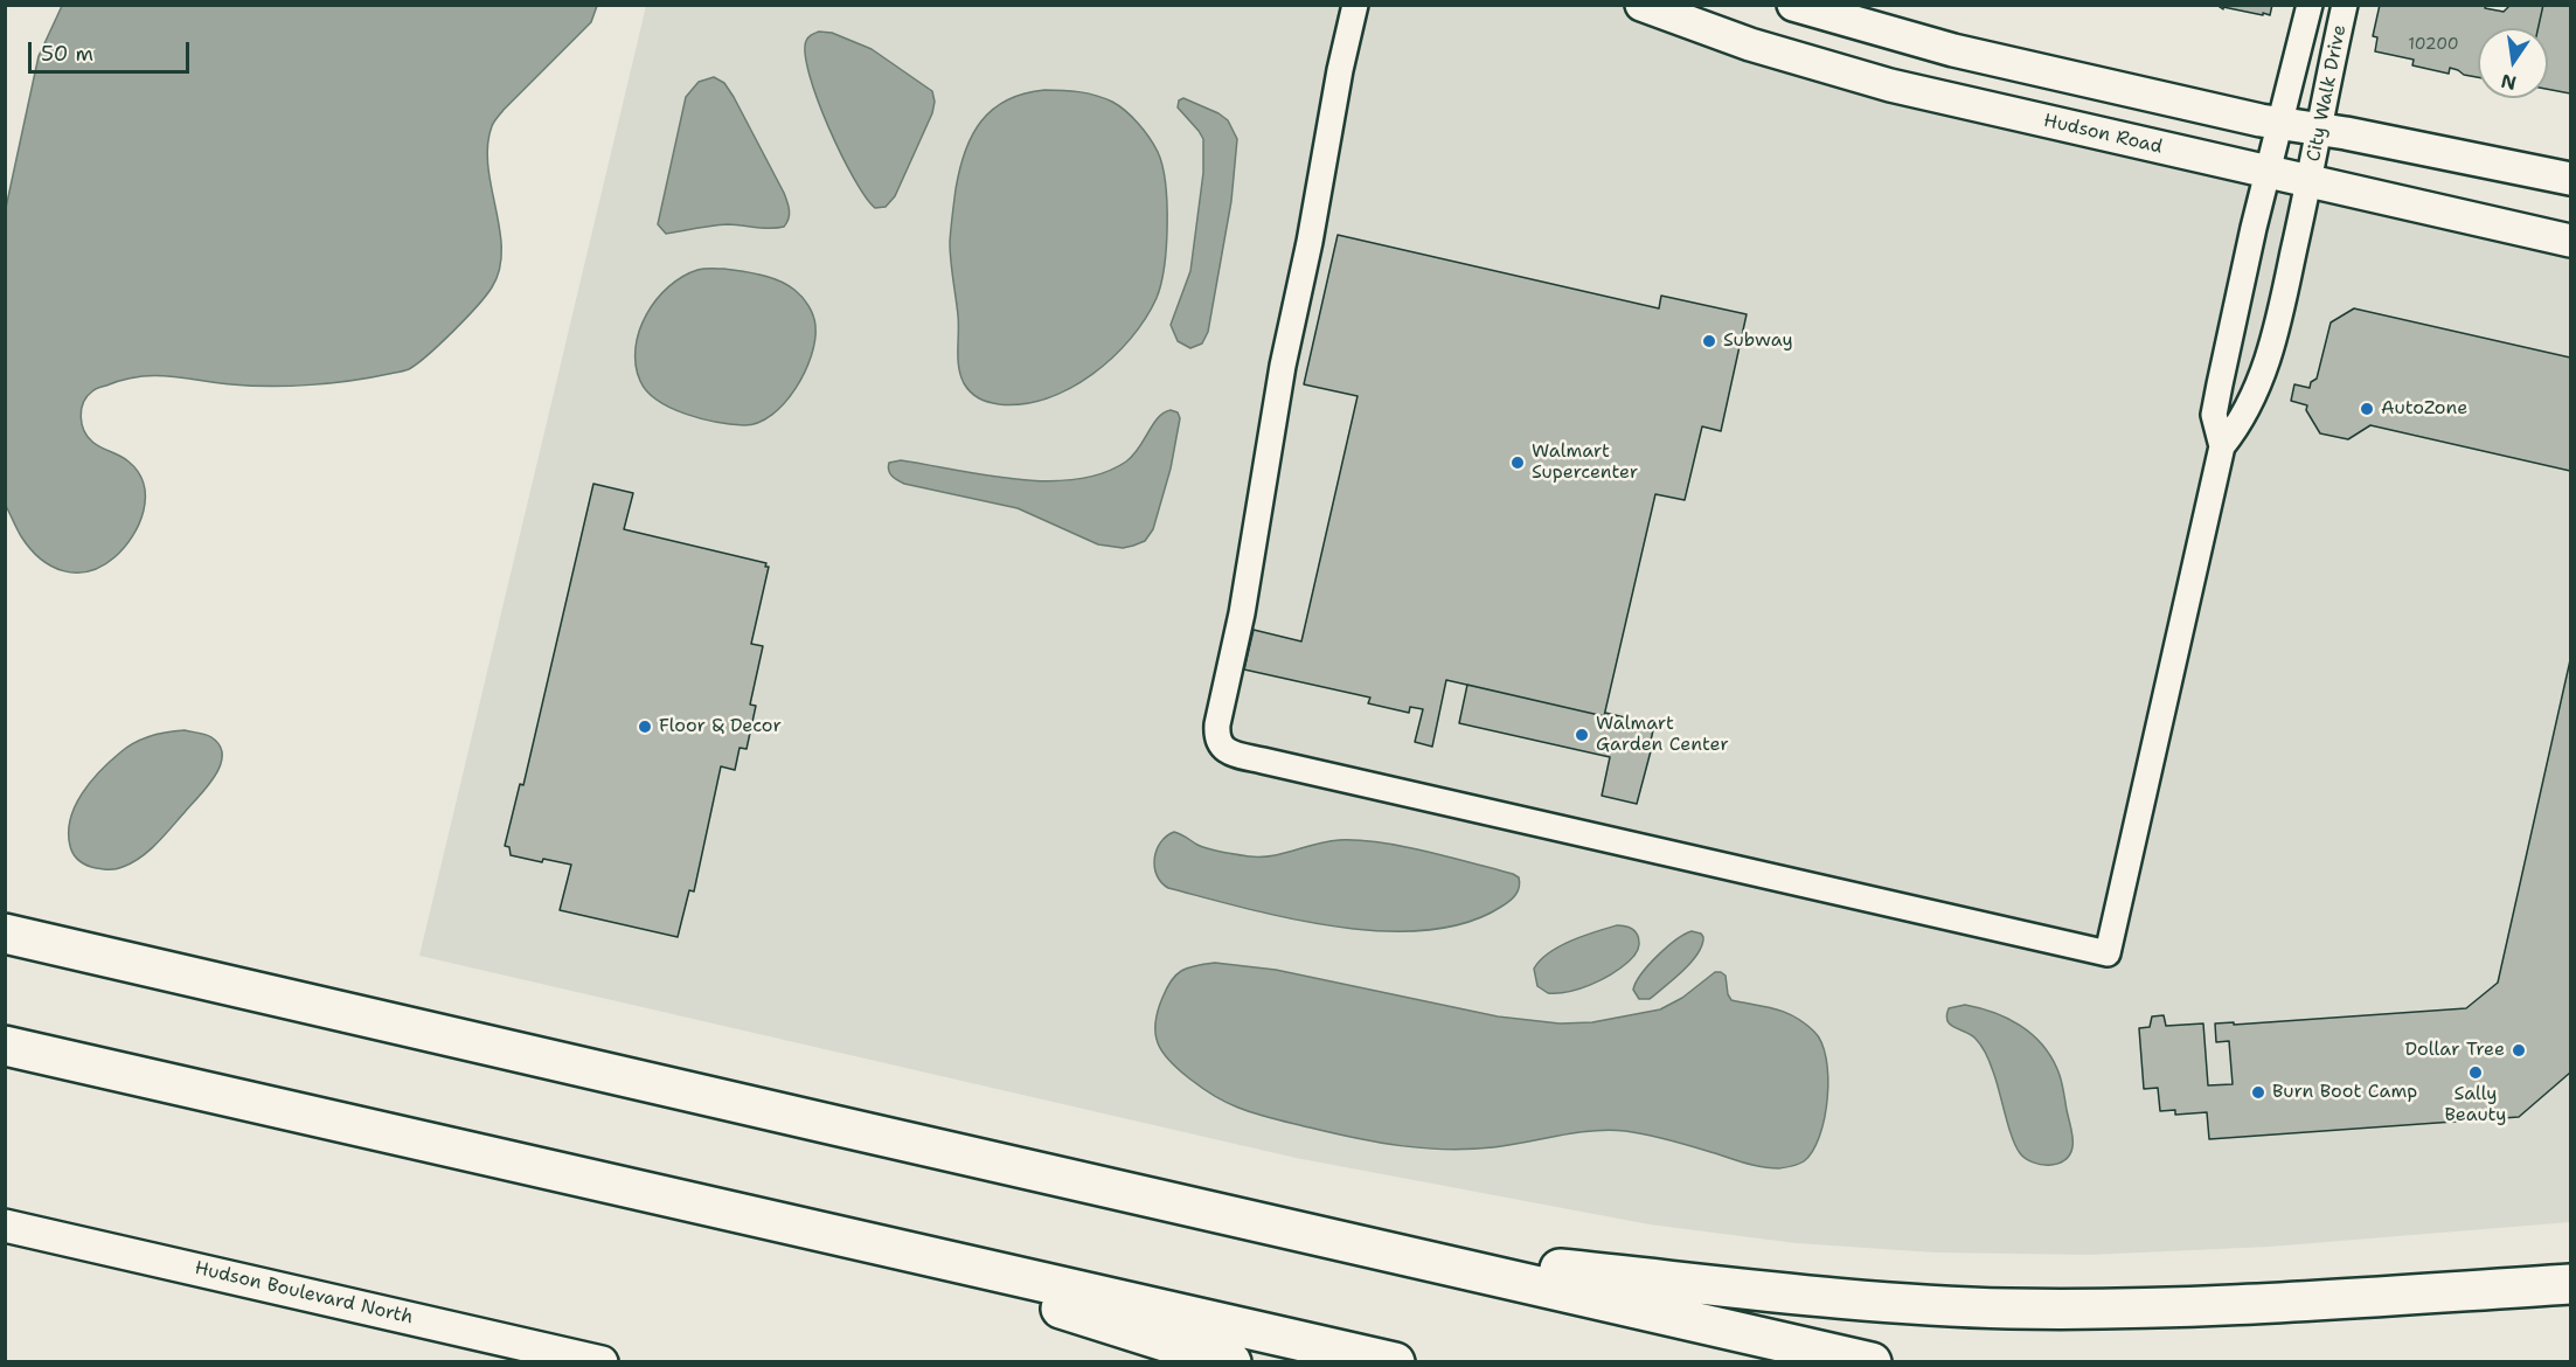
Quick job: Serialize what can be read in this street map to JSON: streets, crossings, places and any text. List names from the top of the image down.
{
  "streets": {
    "street": ["City Walk Drive", "Hudson Road", "Hudson Boulevard North"]
  },
  "crossings": [
    ["City Walk Drive", "Hudson Road"]
  ],
  "places": [
    "Subway",
    "AutoZone",
    "Walmart Supercenter",
    "Floor & Decor",
    "Walmart Garden Center",
    "Dollar Tree",
    "Sally Beauty",
    "Burn Boot Camp"
  ],
  "house_numbers": ["10200"],
  "scale_bar": "50 m",
  "north": "bottom"
}
